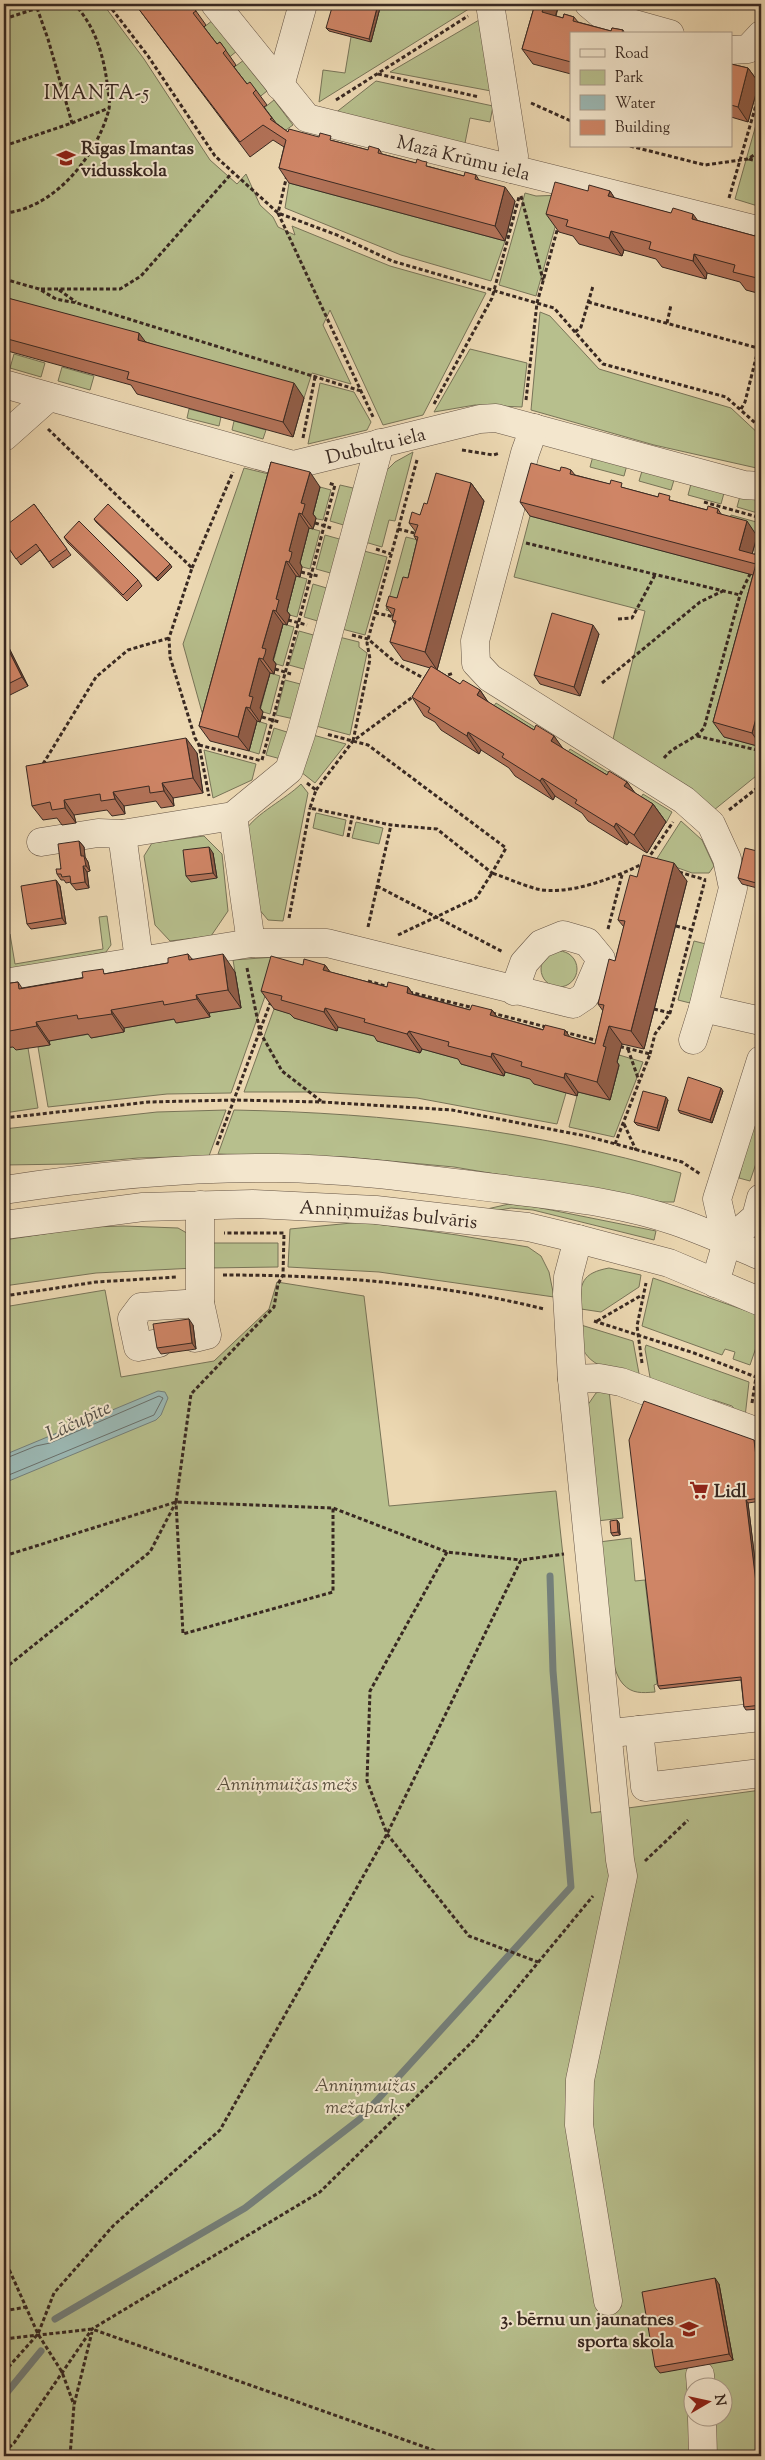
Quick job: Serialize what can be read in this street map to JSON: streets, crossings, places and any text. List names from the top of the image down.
{
  "streets": {
    "street": ["Mazā Krūmu iela", "Dubultu iela", "Anniņmuižas bulvāris"]
  },
  "districts": ["IMANTA-5"],
  "water": ["Lāčupīte"],
  "parks": ["Anniņmuižas mežs", "Anniņmuižas mežaparks"],
  "places": {
    "school or university": ["Rīgas Imantas vidusskola", "3. bērnu un jaunatnes sporta skola"],
    "supermarket": ["Lidl"]
  },
  "legend": [
    "Road",
    "Park",
    "Water",
    "Building"
  ],
  "north": "right"
}
